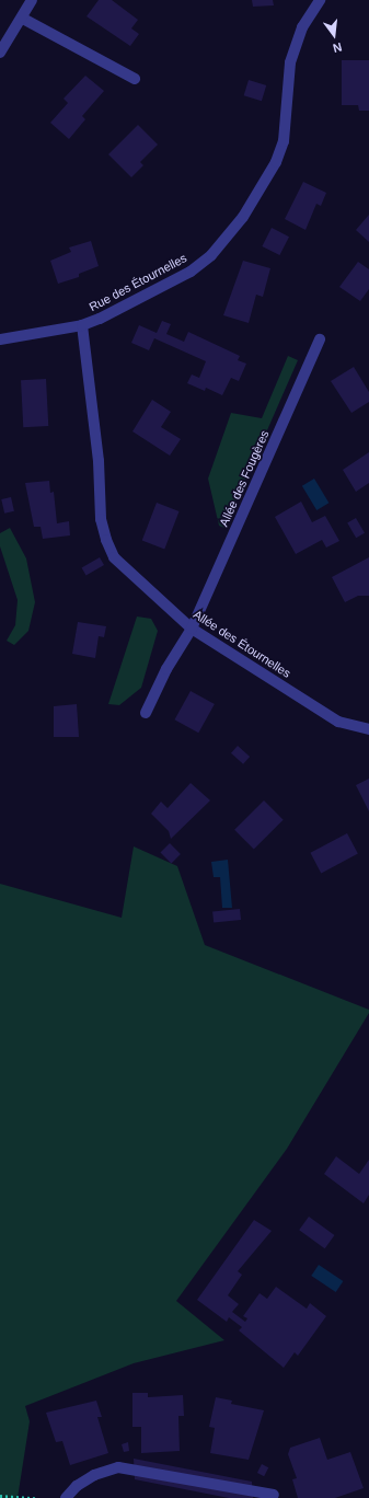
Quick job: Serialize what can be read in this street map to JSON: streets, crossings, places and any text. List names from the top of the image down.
{
  "streets": {
    "street": ["Rue des Étournelles", "Allée des Fougères", "Allée des Étournelles"]
  },
  "crossings": [
    ["Rue des Étournelles", "Allée des Étournelles"],
    ["Allée des Fougères", "Allée des Étournelles"]
  ],
  "north": "bottom"
}
